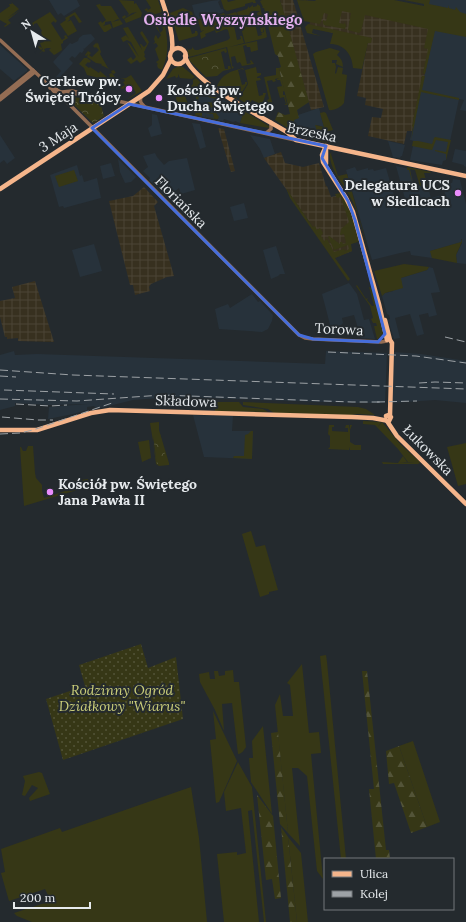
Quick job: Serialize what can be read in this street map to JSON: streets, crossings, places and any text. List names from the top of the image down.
{
  "streets": {
    "main road": [
      "Brzeska",
      "3 Maja",
      "Składowa",
      "Łukowska"
    ],
    "street": ["Floriańska", "Torowa"]
  },
  "crossings": [
    ["Brzeska", "3 Maja"],
    ["Brzeska", "Floriańska"],
    ["3 Maja", "Floriańska"],
    ["Floriańska", "Torowa"],
    ["Torowa", "Łukowska"],
    ["Składowa", "Łukowska"]
  ],
  "districts": ["Osiedle Wyszyńskiego"],
  "parks": ["Rodzinny Ogród Działkowy \"Wiarus\""],
  "places": [
    "Cerkiew pw. Świętej Trójcy",
    "Kościół pw. Ducha Świętego",
    "Delegatura UCS w Siedlcach",
    "Kościół pw. Świętego Jana Pawła II"
  ],
  "legend": ["Ulica", "Kolej"],
  "scale_bar": "200 m",
  "north": "top left"
}
